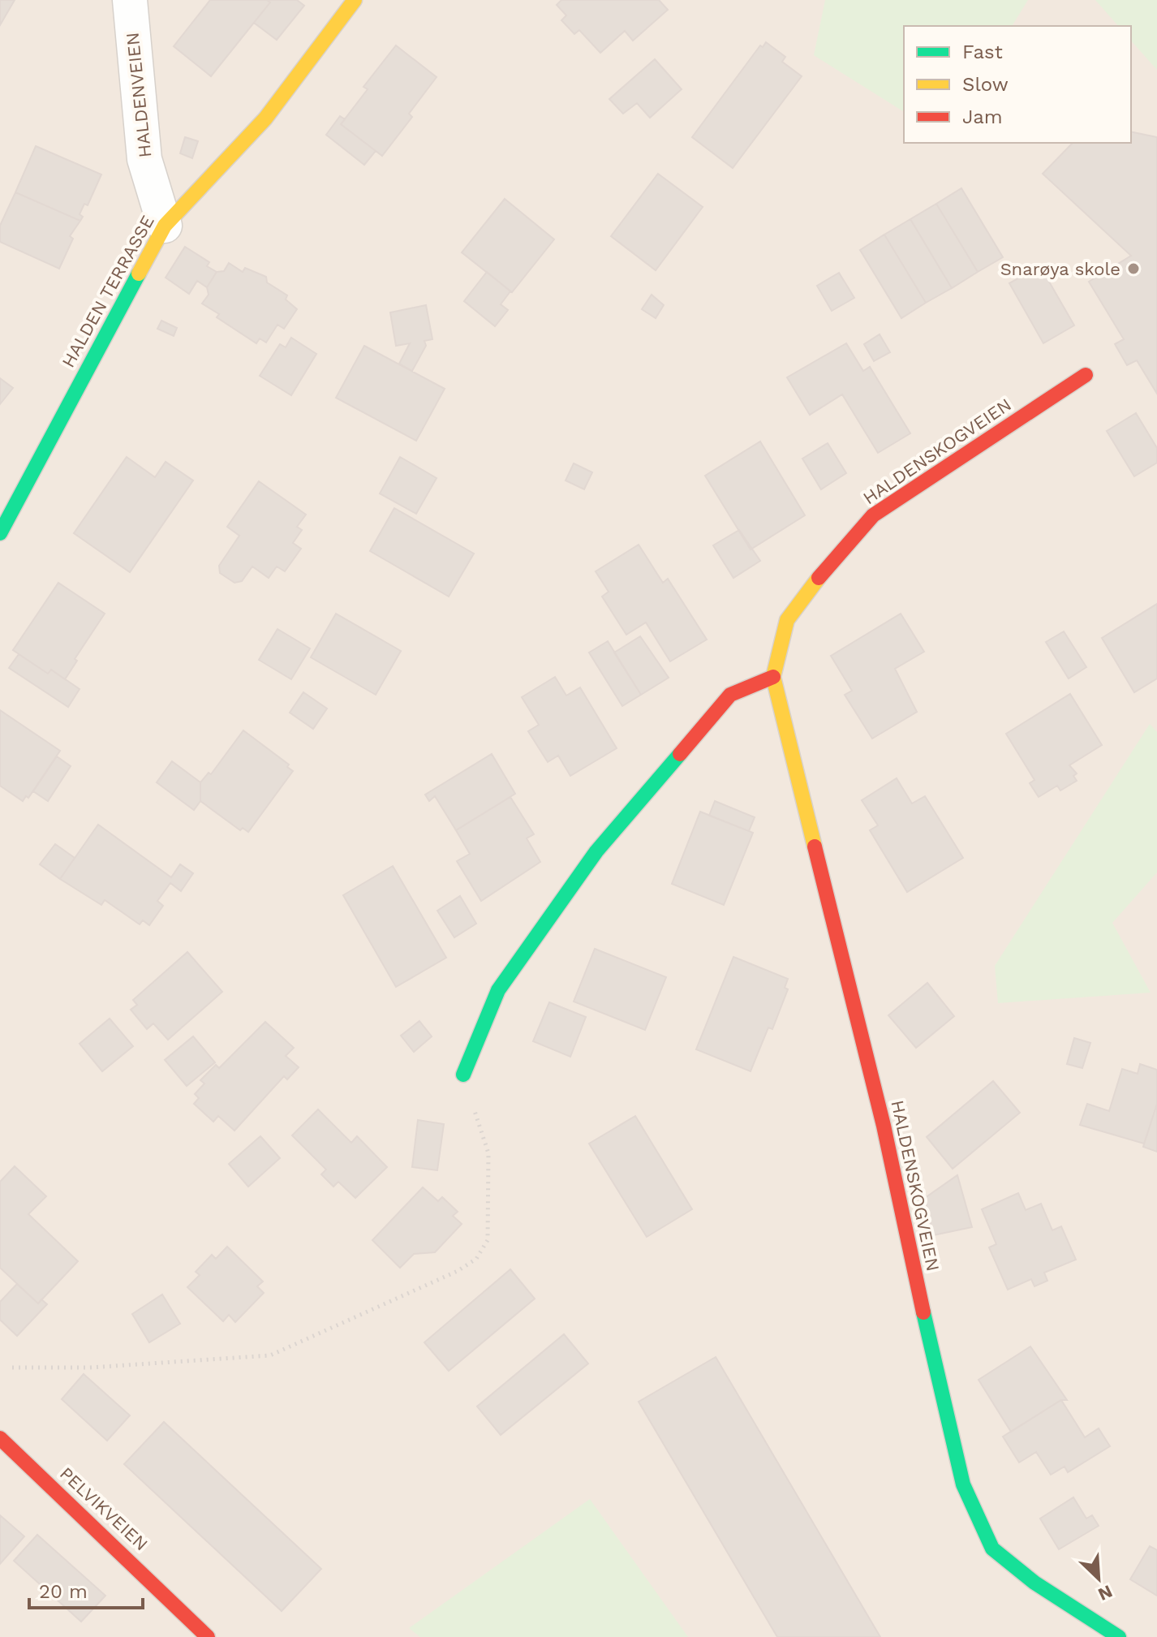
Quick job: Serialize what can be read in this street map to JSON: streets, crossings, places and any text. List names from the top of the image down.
{
  "streets": {
    "street": [
      "HALDENVEIEN",
      "HALDEN TERRASSE",
      "HALDENSKOGVEIEN",
      "PELVIKVEIEN"
    ]
  },
  "crossings": [
    ["HALDENVEIEN", "HALDEN TERRASSE"]
  ],
  "places": ["Snarøya skole"],
  "legend": ["Fast", "Slow", "Jam"],
  "scale_bar": "20 m",
  "north": "bottom right"
}
